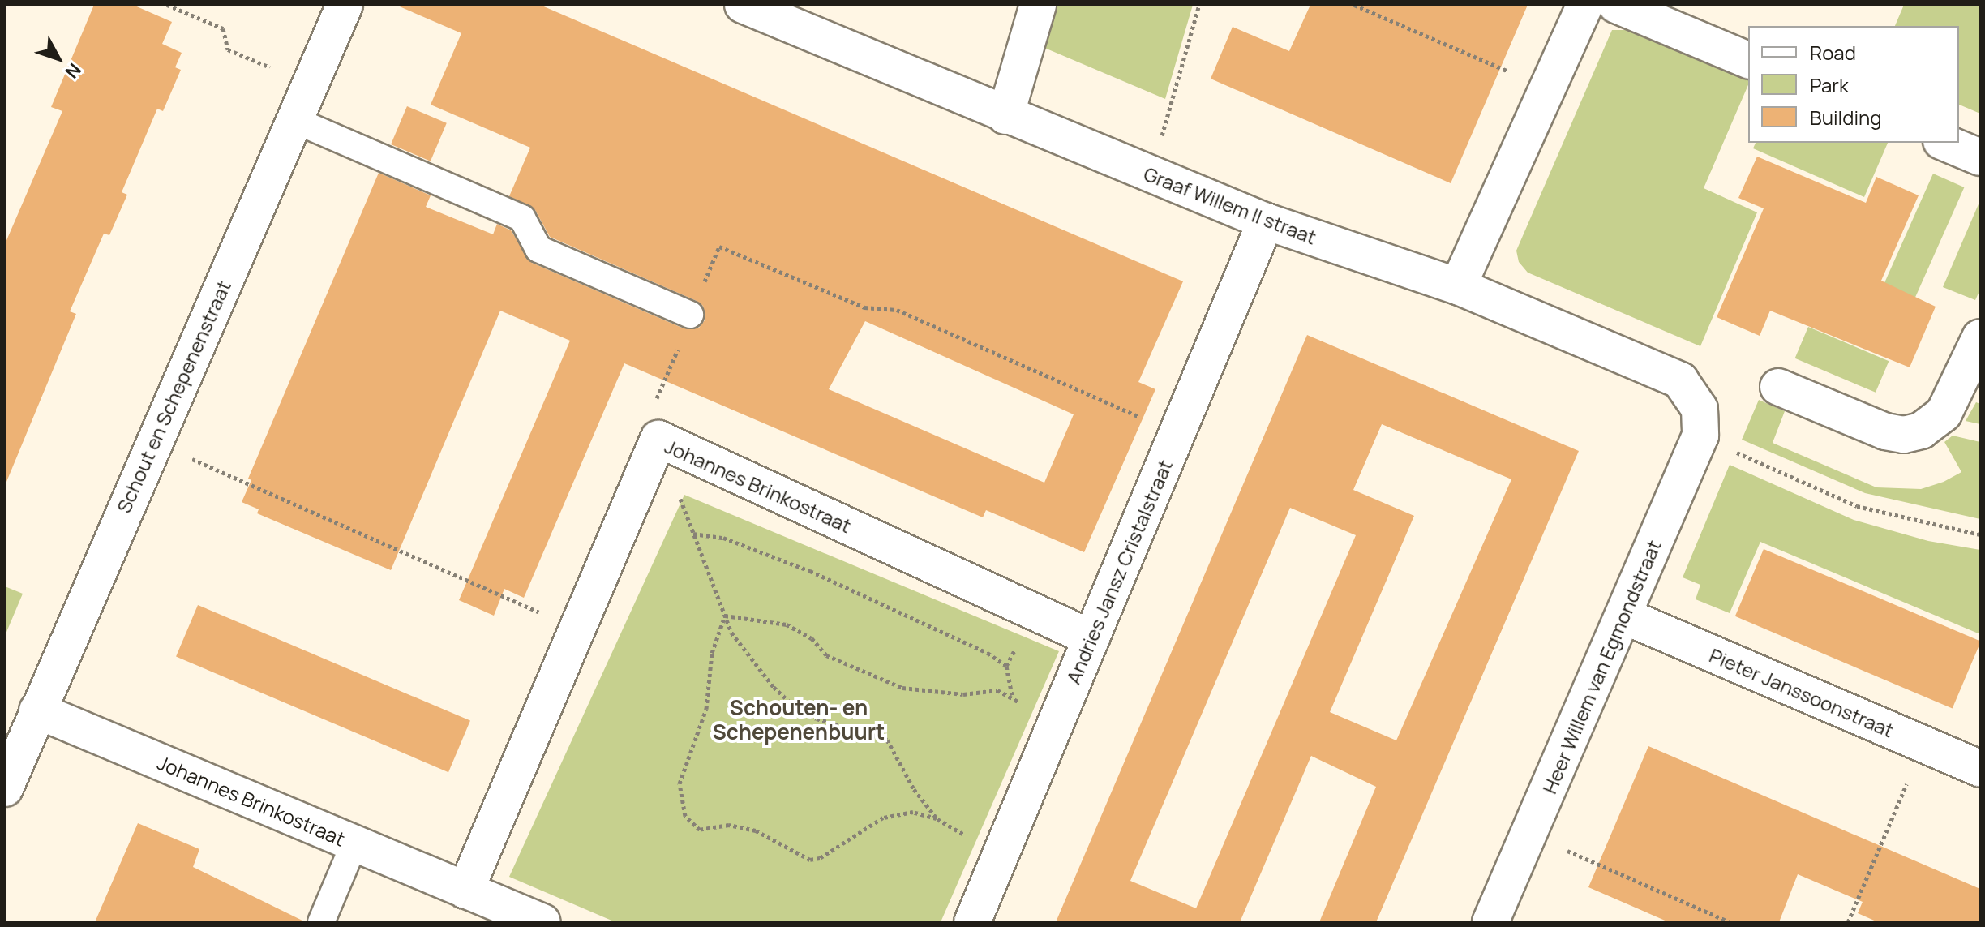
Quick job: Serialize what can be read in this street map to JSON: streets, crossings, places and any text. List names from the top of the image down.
{
  "streets": {
    "street": [
      "Graaf Willem II straat",
      "Schout en Schepenenstraat",
      "Johannes Brinkostraat",
      "Andries Jansz Cristalstraat",
      "Heer Willem van Egmondstraat",
      "Pieter Janssoonstraat"
    ]
  },
  "crossings": [
    ["Graaf Willem II straat", "Andries Jansz Cristalstraat"],
    ["Graaf Willem II straat", "Heer Willem van Egmondstraat"],
    ["Schout en Schepenenstraat", "Johannes Brinkostraat"],
    ["Johannes Brinkostraat", "Andries Jansz Cristalstraat"],
    ["Heer Willem van Egmondstraat", "Pieter Janssoonstraat"]
  ],
  "districts": ["Schouten- en Schepenenbuurt"],
  "legend": ["Road", "Park", "Building"],
  "north": "bottom right"
}
